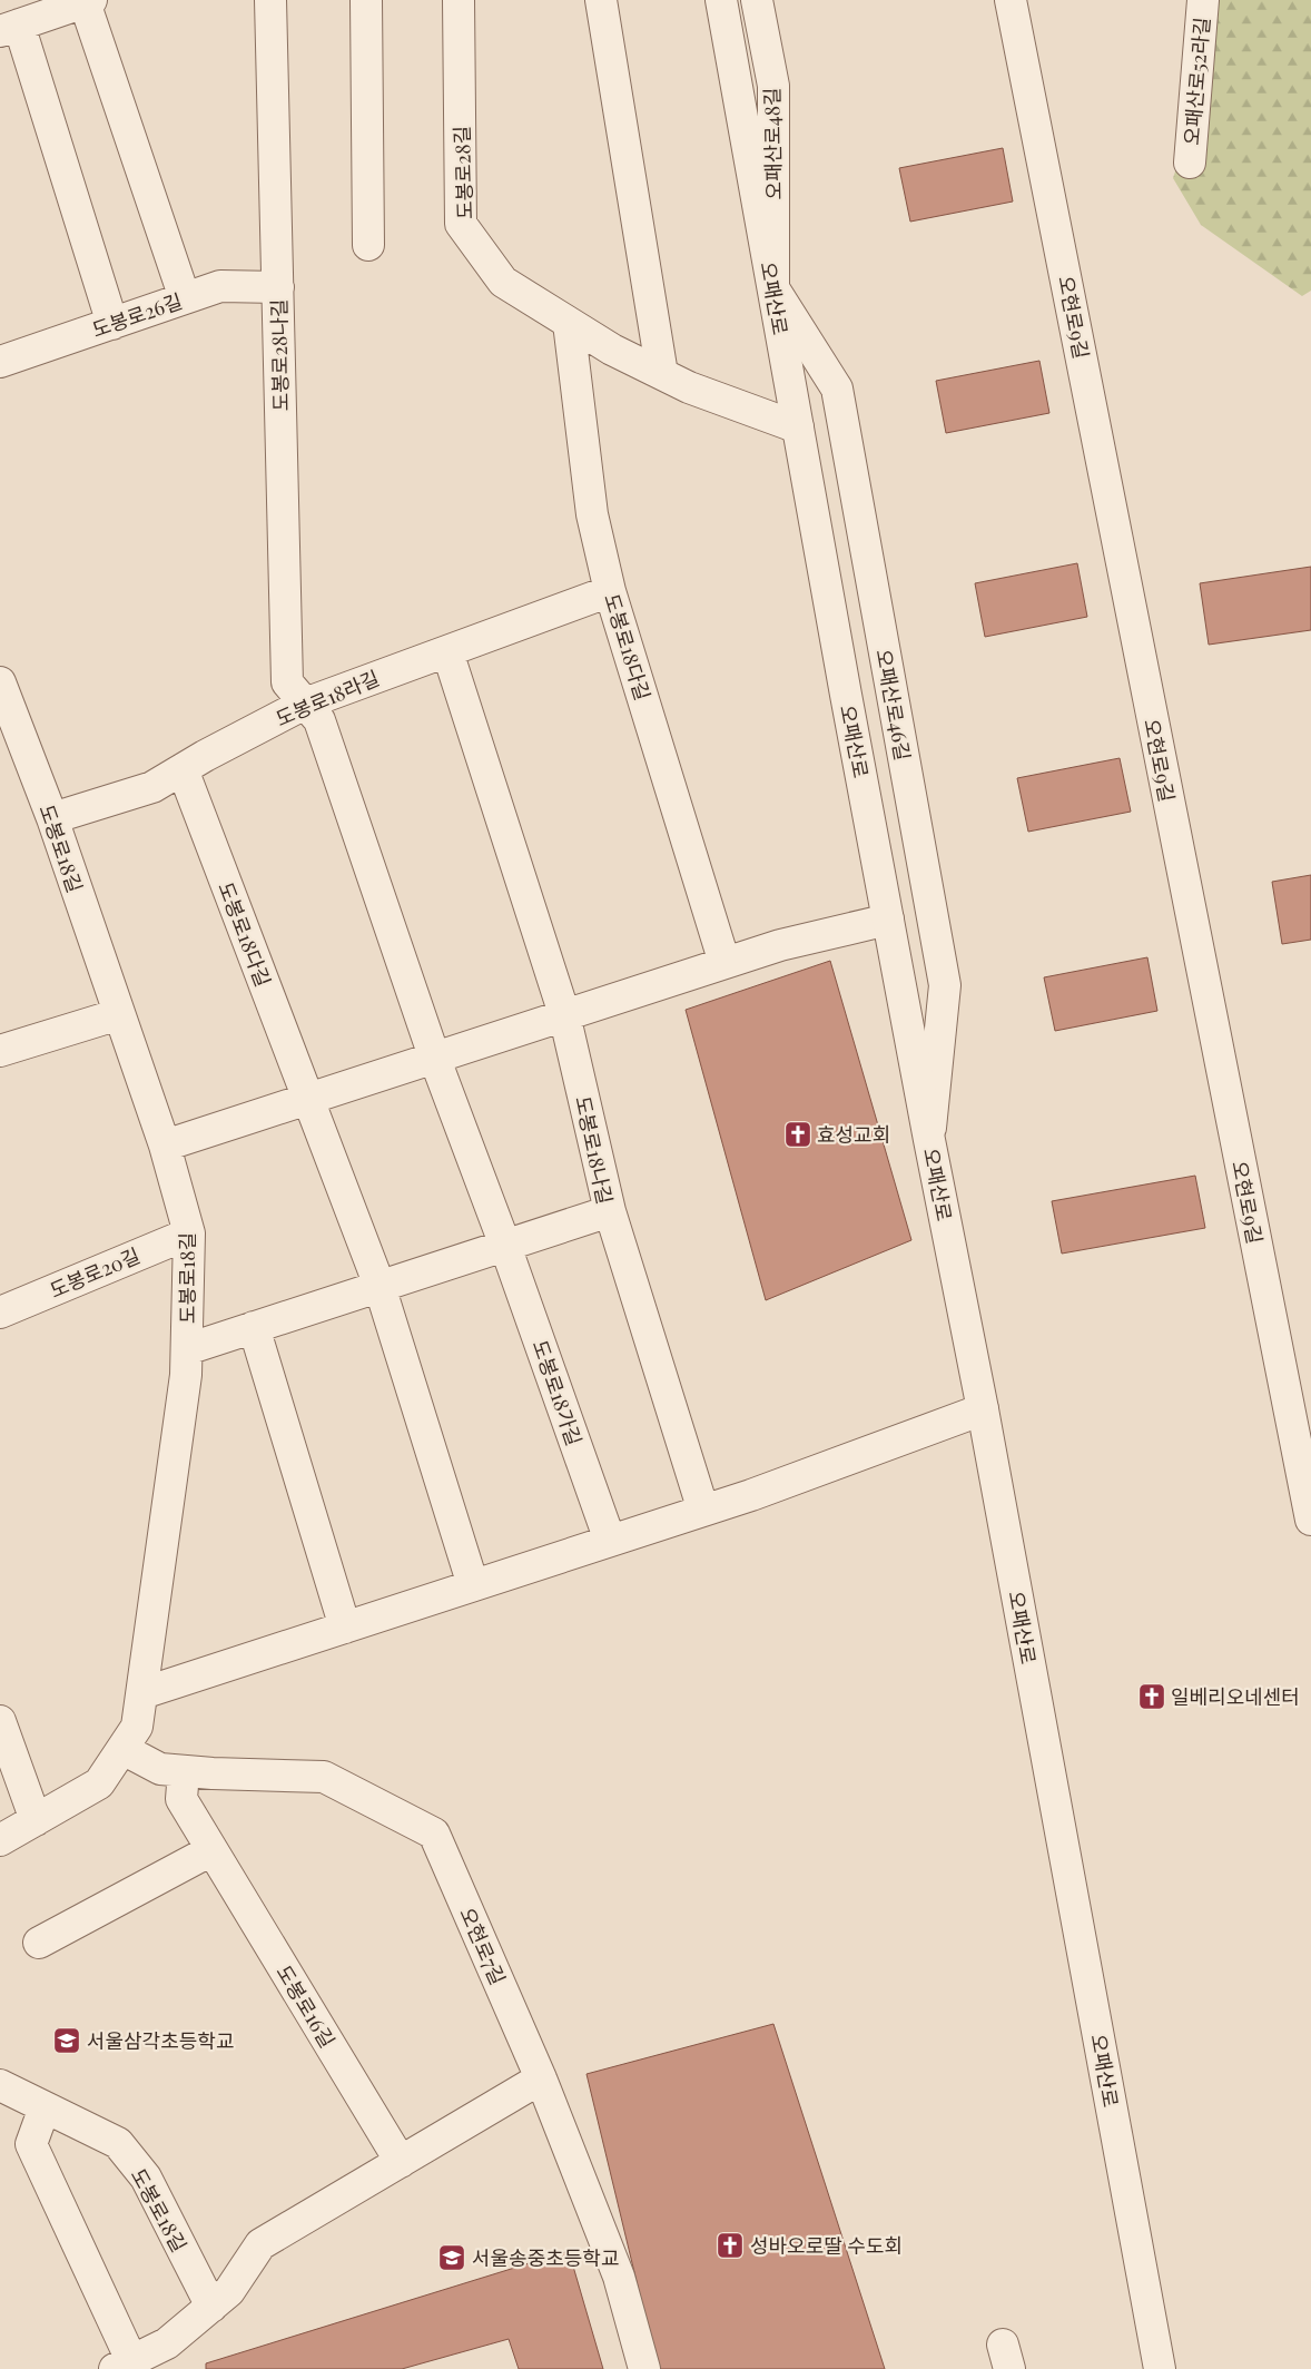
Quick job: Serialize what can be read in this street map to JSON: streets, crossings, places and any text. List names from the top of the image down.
{
  "streets": {
    "street": [
      "오패산로52라길",
      "오패산로48길",
      "도봉로28길",
      "오패산로",
      "도봉로26길",
      "오현로9길",
      "도봉로28나길",
      "도봉로18다길",
      "도봉로18라길",
      "오패산로46길",
      "도봉로18길",
      "도봉로18나길",
      "도봉로20길",
      "도봉로18가길",
      "오현로7길",
      "도봉로16길"
    ]
  },
  "crossings": [
    ["오패산로48길", "오패산로"],
    ["오패산로48길", "오패산로46길"],
    ["도봉로28길", "오패산로"],
    ["도봉로28길", "도봉로18다길"],
    ["오패산로", "오패산로46길"],
    ["도봉로26길", "도봉로28나길"],
    ["도봉로28나길", "도봉로18라길"],
    ["도봉로18다길", "도봉로18라길"],
    ["도봉로18라길", "도봉로18길"],
    ["도봉로18길", "도봉로18나길"],
    ["도봉로18길", "도봉로20길"],
    ["도봉로18길", "오현로7길"],
    ["도봉로18나길", "도봉로18가길"],
    ["오현로7길", "도봉로16길"]
  ],
  "places": {
    "church": ["효성교회", "일베리오네센터", "성바오로딸 수도회"],
    "school or university": ["서울삼각초등학교", "서울송중초등학교"]
  }
}
